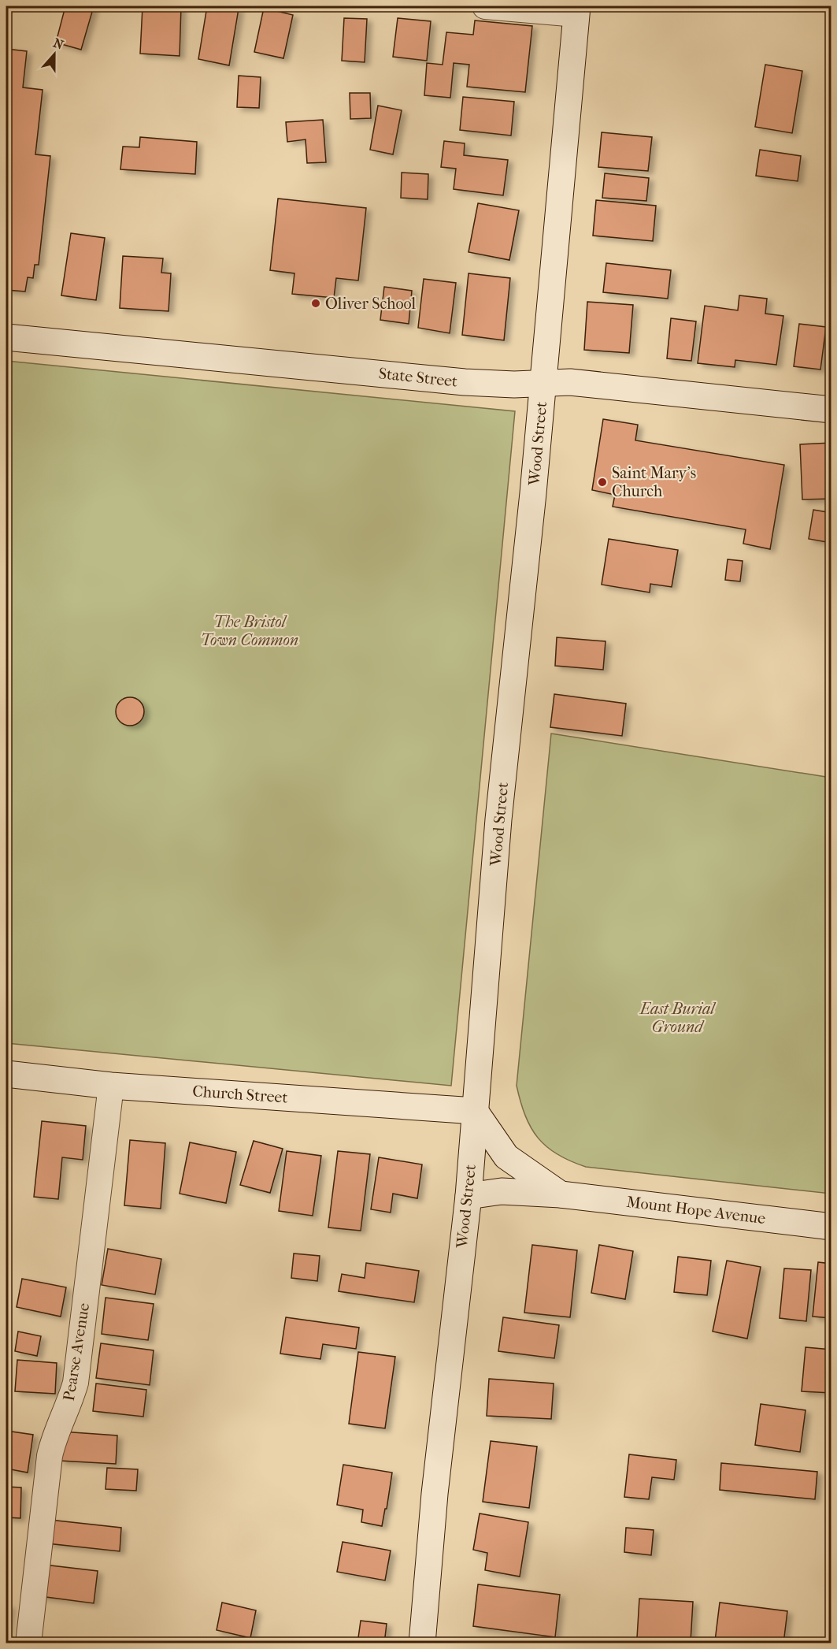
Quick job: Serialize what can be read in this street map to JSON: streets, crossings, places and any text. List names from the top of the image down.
{
  "streets": {
    "street": [
      "State Street",
      "Wood Street",
      "Church Street",
      "Mount Hope Avenue",
      "Pearse Avenue"
    ]
  },
  "crossings": [
    ["State Street", "Wood Street"],
    ["Wood Street", "Church Street"],
    ["Wood Street", "Mount Hope Avenue"],
    ["Church Street", "Mount Hope Avenue"],
    ["Church Street", "Pearse Avenue"]
  ],
  "parks": ["The Bristol Town Common", "East Burial Ground"],
  "places": ["Oliver School", "Saint Mary's Church"],
  "north": "top"
}
